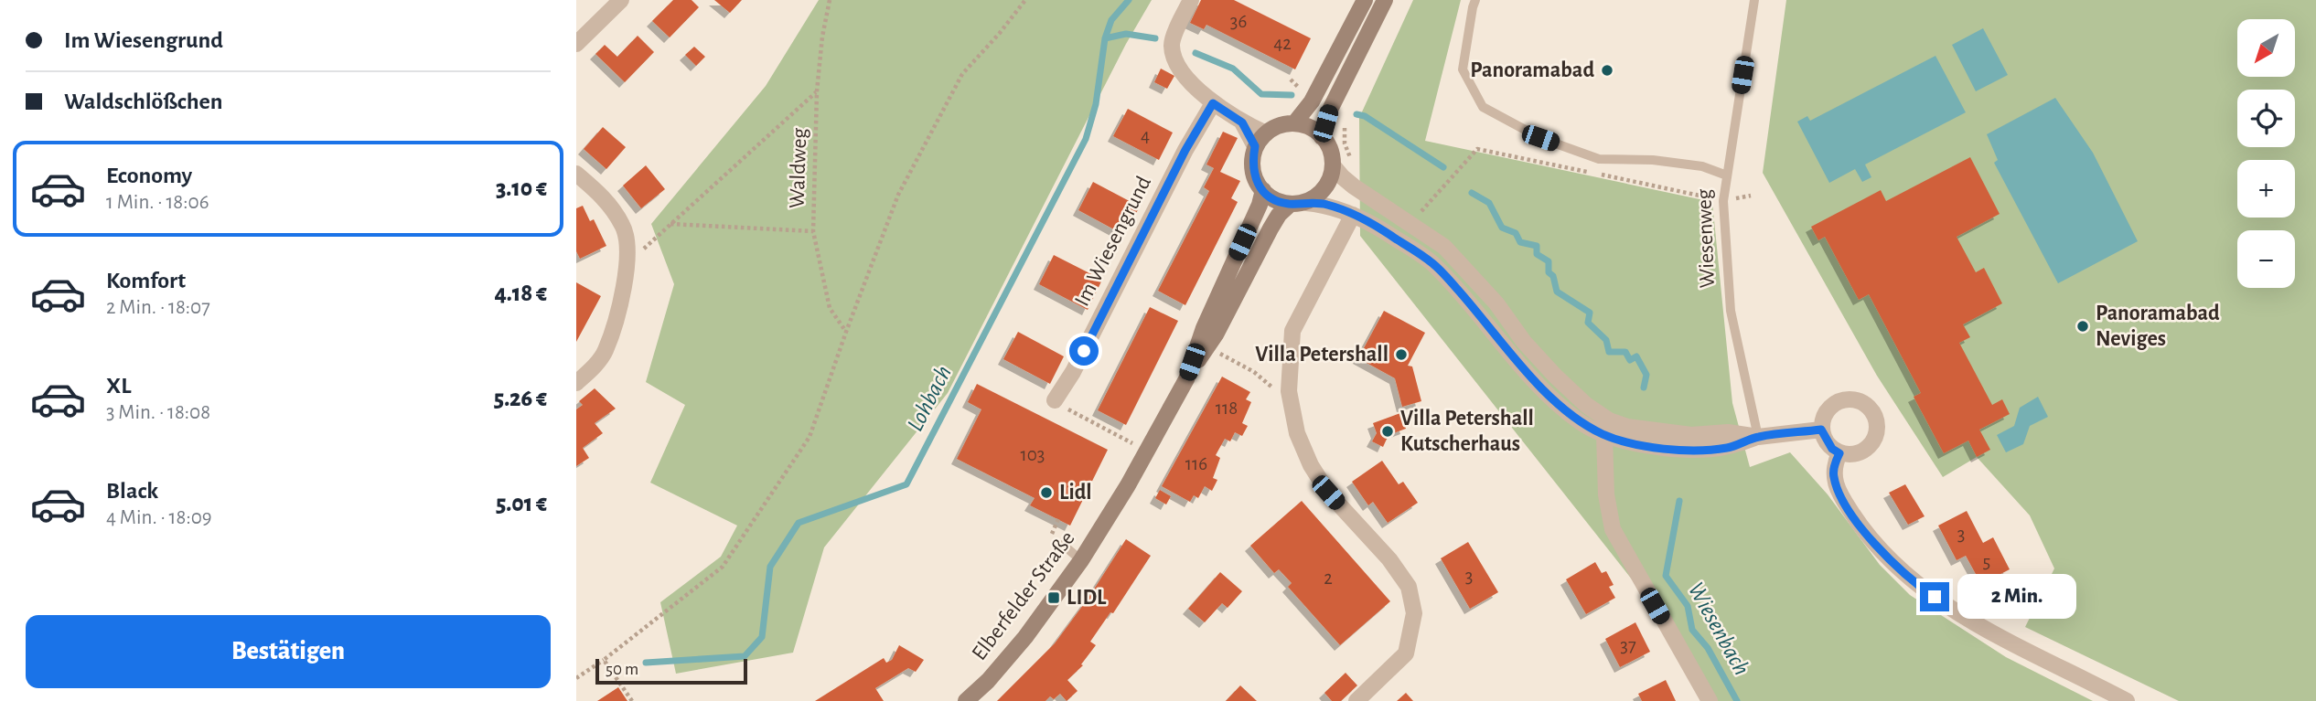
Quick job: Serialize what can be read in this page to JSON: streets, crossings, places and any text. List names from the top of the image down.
{
  "streets": {
    "main road": ["Elberfelder Straße"],
    "street": ["Im Wiesengrund"],
    "lane": ["Wiesenweg"],
    "path": ["Waldweg"]
  },
  "water": ["Lohbach", "Wiesenbach"],
  "places": {
    "other": [
      "Panoramabad",
      "Panoramabad Neviges",
      "Villa Petershall",
      "Villa Petershall Kutscherhaus",
      "Lidl"
    ],
    "transit": ["LIDL"]
  },
  "house_numbers": [
    "36",
    "42",
    "4",
    "118",
    "103",
    "116",
    "3",
    "5",
    "3",
    "2",
    "37"
  ],
  "scale_bar": "50 m",
  "north": "bottom left",
  "page": {
    "banner": ["Im Wiesengrund", "Waldschlößchen"],
    "map_buttons": ["+", "−"],
    "list": [
      {
        "name": "Economy",
        "note": "1 Min. · 18:06",
        "value": "3.10 €"
      },
      {
        "name": "Komfort",
        "note": "2 Min. · 18:07",
        "value": "4.18 €"
      },
      {
        "name": "XL",
        "note": "3 Min. · 18:08",
        "value": "5.26 €"
      },
      {
        "name": "Black",
        "note": "4 Min. · 18:09",
        "value": "5.01 €"
      }
    ],
    "bubble": "2 Min.",
    "buttons": "Bestätigen",
    "scale": "50 m"
  }
}
